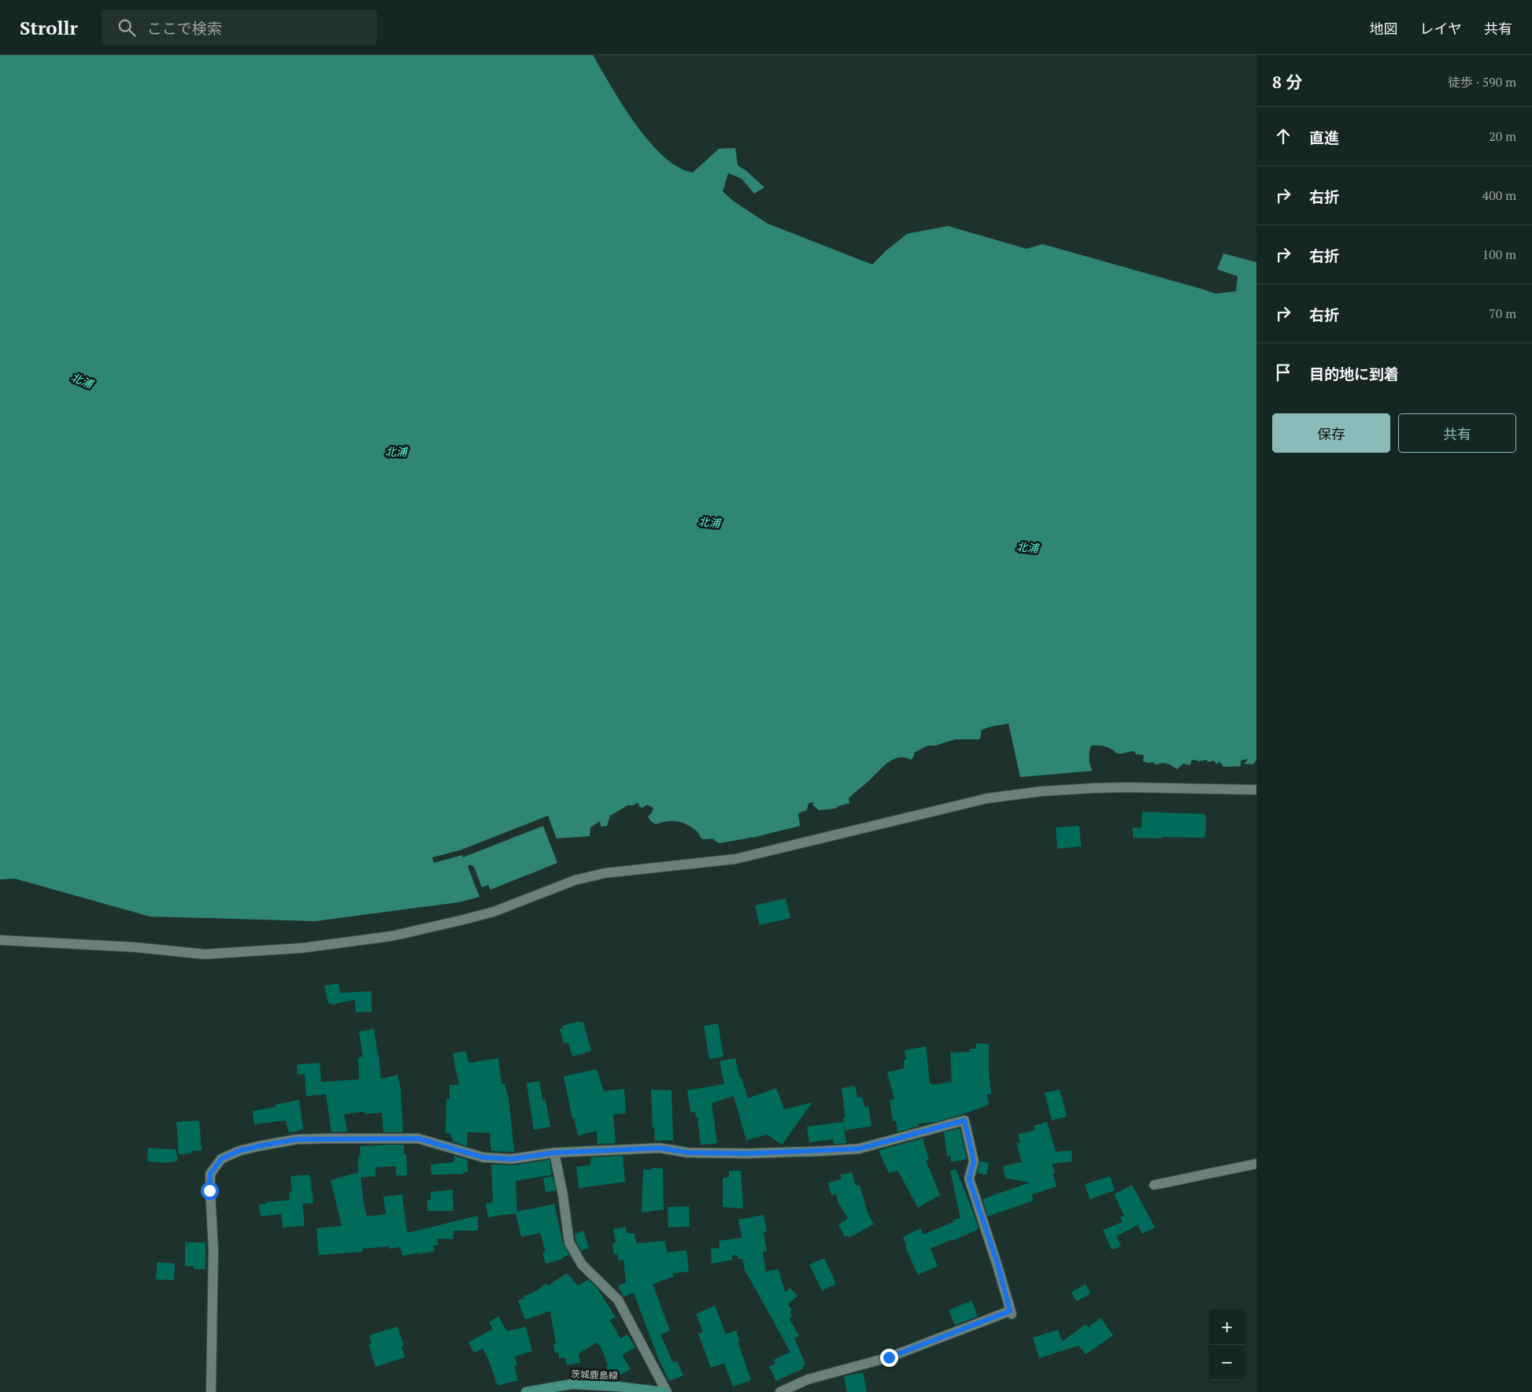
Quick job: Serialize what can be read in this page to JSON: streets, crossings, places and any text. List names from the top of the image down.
{
  "streets": {
    "main road": ["茨城鹿島線"]
  },
  "water": ["北浦"],
  "page": {
    "header": "Strollr",
    "search": "ここで検索",
    "nav": ["地図", "レイヤ", "共有"],
    "heading": ["8 分", "徒歩 · 590 m"],
    "list": [
      ["直進", "20 m"],
      ["右折", "400 m"],
      ["右折", "100 m"],
      ["右折", "70 m"],
      "目的地に到着"
    ],
    "buttons": ["保存", "共有"],
    "map_buttons": ["+", "−"]
  }
}
